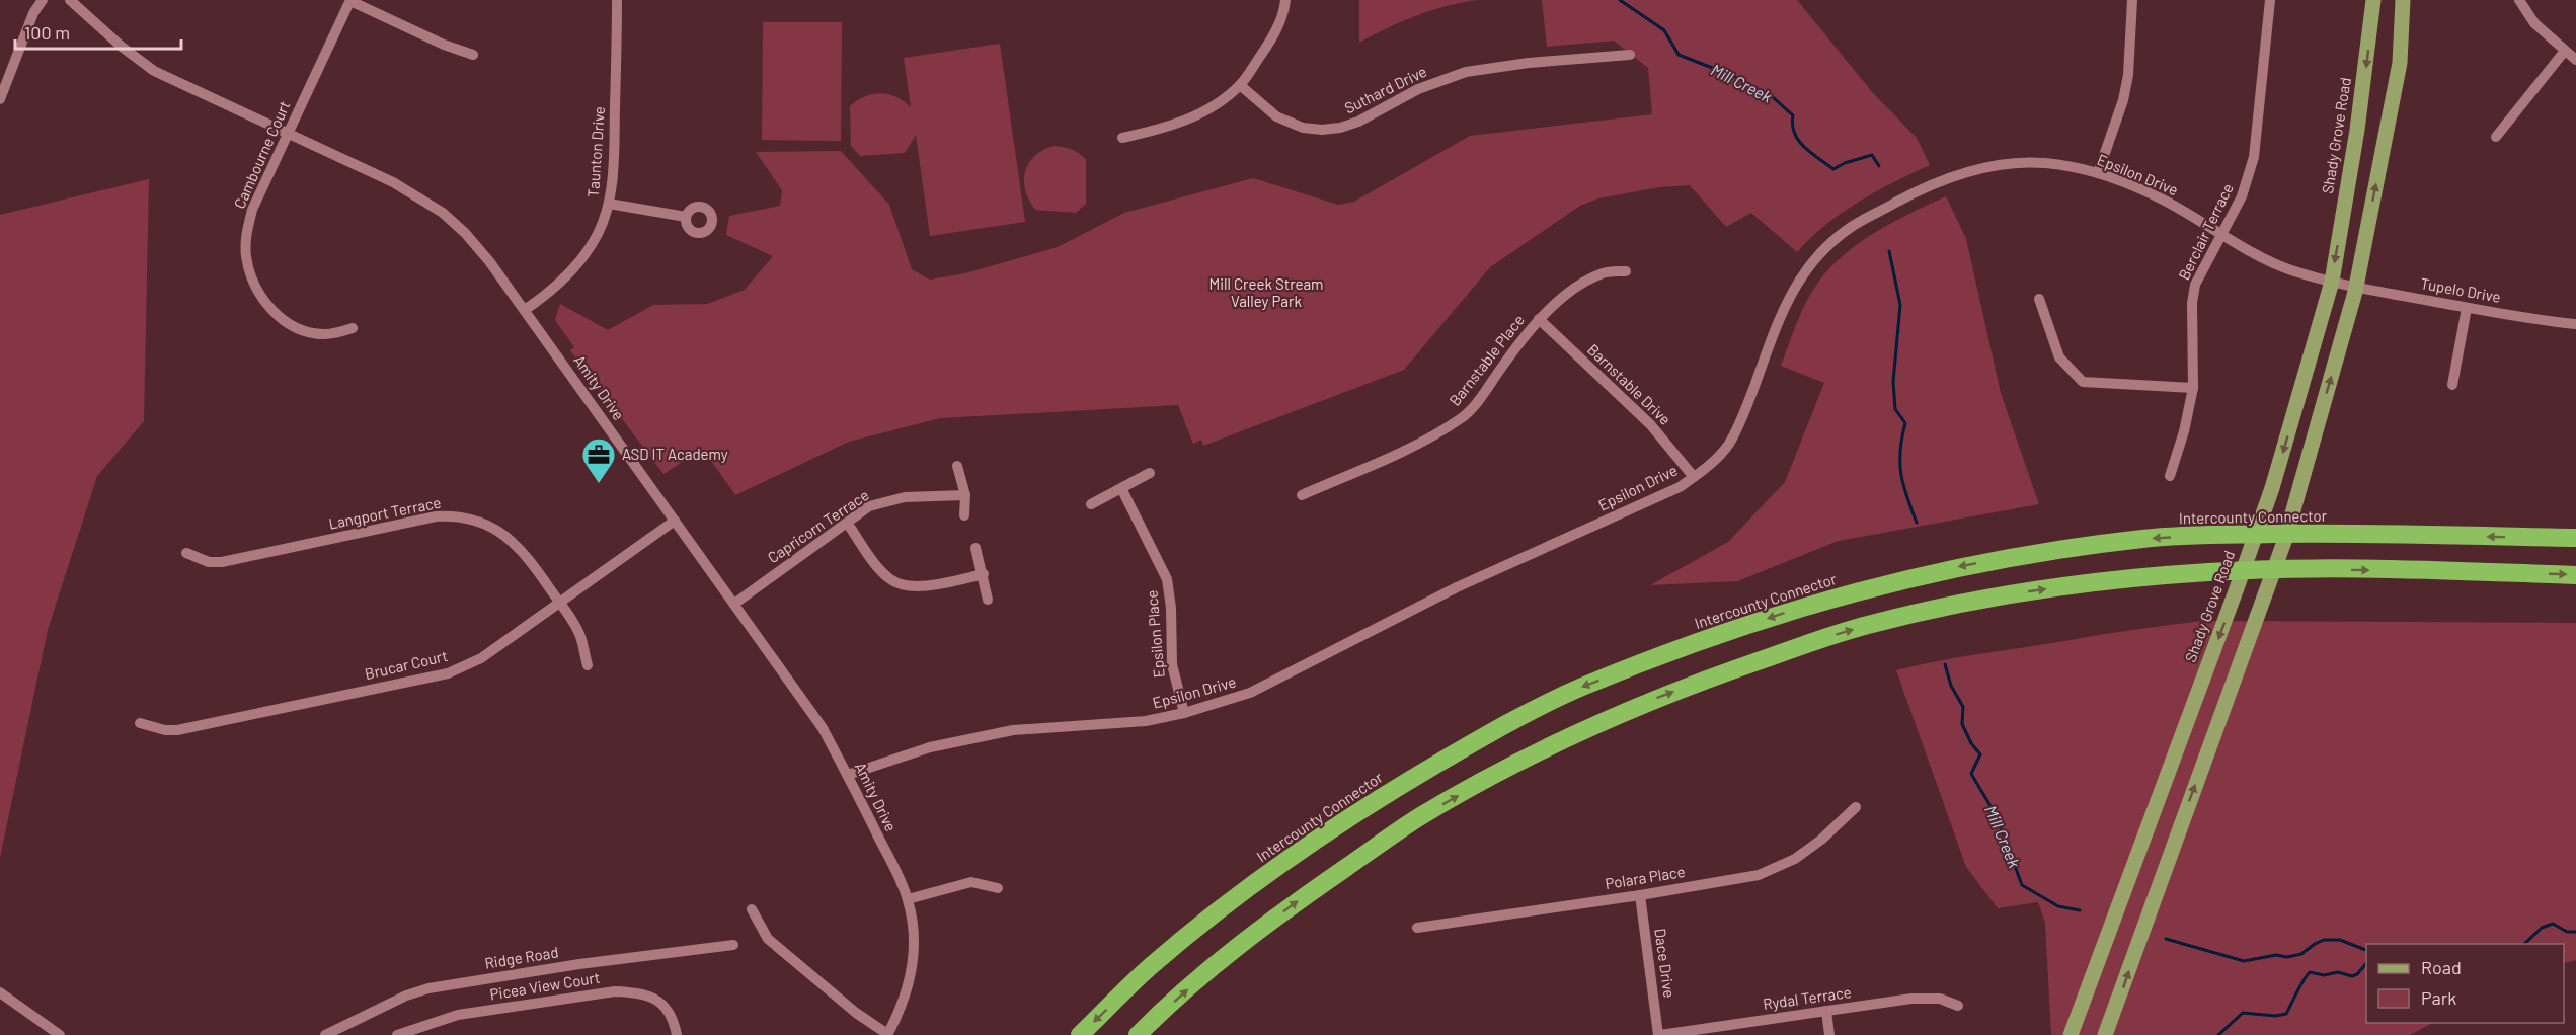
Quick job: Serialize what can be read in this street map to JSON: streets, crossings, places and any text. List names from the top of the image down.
{
  "streets": {
    "highway": ["Intercounty Connector"],
    "main road": ["Shady Grove Road"],
    "street": [
      "Suthard Drive",
      "Taunton Drive",
      "Cambourne Court",
      "Epsilon Drive",
      "Berclair Terrace",
      "Tupelo Drive",
      "Barnstable Place",
      "Barnstable Drive",
      "Amity Drive",
      "Langport Terrace",
      "Capricorn Terrace",
      "Epsilon Place",
      "Brucar Court",
      "Polara Place",
      "Ridge Road",
      "Dace Drive",
      "Picea View Court",
      "Rydal Terrace"
    ]
  },
  "crossings": [
    ["Shady Grove Road", "Epsilon Drive"],
    ["Shady Grove Road", "Tupelo Drive"],
    ["Taunton Drive", "Amity Drive"],
    ["Cambourne Court", "Amity Drive"],
    ["Epsilon Drive", "Berclair Terrace"],
    ["Epsilon Drive", "Tupelo Drive"],
    ["Epsilon Drive", "Barnstable Drive"],
    ["Epsilon Drive", "Amity Drive"],
    ["Epsilon Drive", "Epsilon Place"],
    ["Barnstable Place", "Barnstable Drive"],
    ["Amity Drive", "Capricorn Terrace"],
    ["Amity Drive", "Brucar Court"],
    ["Langport Terrace", "Brucar Court"],
    ["Polara Place", "Dace Drive"],
    ["Dace Drive", "Rydal Terrace"]
  ],
  "water": ["Mill Creek"],
  "parks": ["Mill Creek Stream Valley Park"],
  "places": {
    "office": ["ASD IT Academy"]
  },
  "legend": ["Road", "Park"],
  "scale_bar": "100 m"
}
